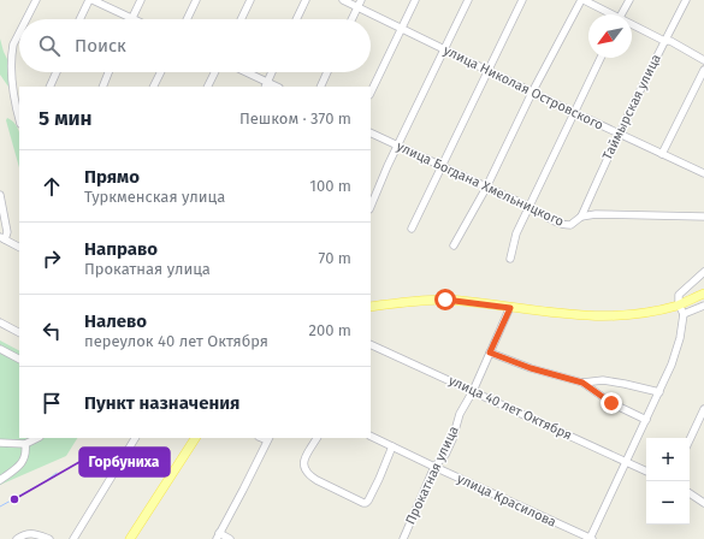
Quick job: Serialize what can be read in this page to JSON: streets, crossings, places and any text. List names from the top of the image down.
{
  "streets": {
    "street": [
      "улица Николая Островского",
      "Таймырская улица",
      "улица Богдана Хмельницкого",
      "улица 40 лет Октября",
      "Прокатная улица",
      "улица Красилова"
    ]
  },
  "crossings": [
    ["улица Николая Островского", "Таймырская улица"],
    ["Таймырская улица", "улица Богдана Хмельницкого"],
    ["улица 40 лет Октября", "Прокатная улица"],
    ["Прокатная улица", "улица Красилова"]
  ],
  "places": ["Горбуниха"],
  "north": "bottom left",
  "page": {
    "search": "Поиск",
    "heading": ["5 мин", "Пешком · 370 m"],
    "list": [
      ["Прямо", "Туркменская улица", "100 m"],
      ["Направо", "Прокатная улица", "70 m"],
      ["Налево", "переулок 40 лет Октября", "200 m"],
      "Пункт назначения"
    ],
    "map_buttons": ["+", "−"]
  }
}
